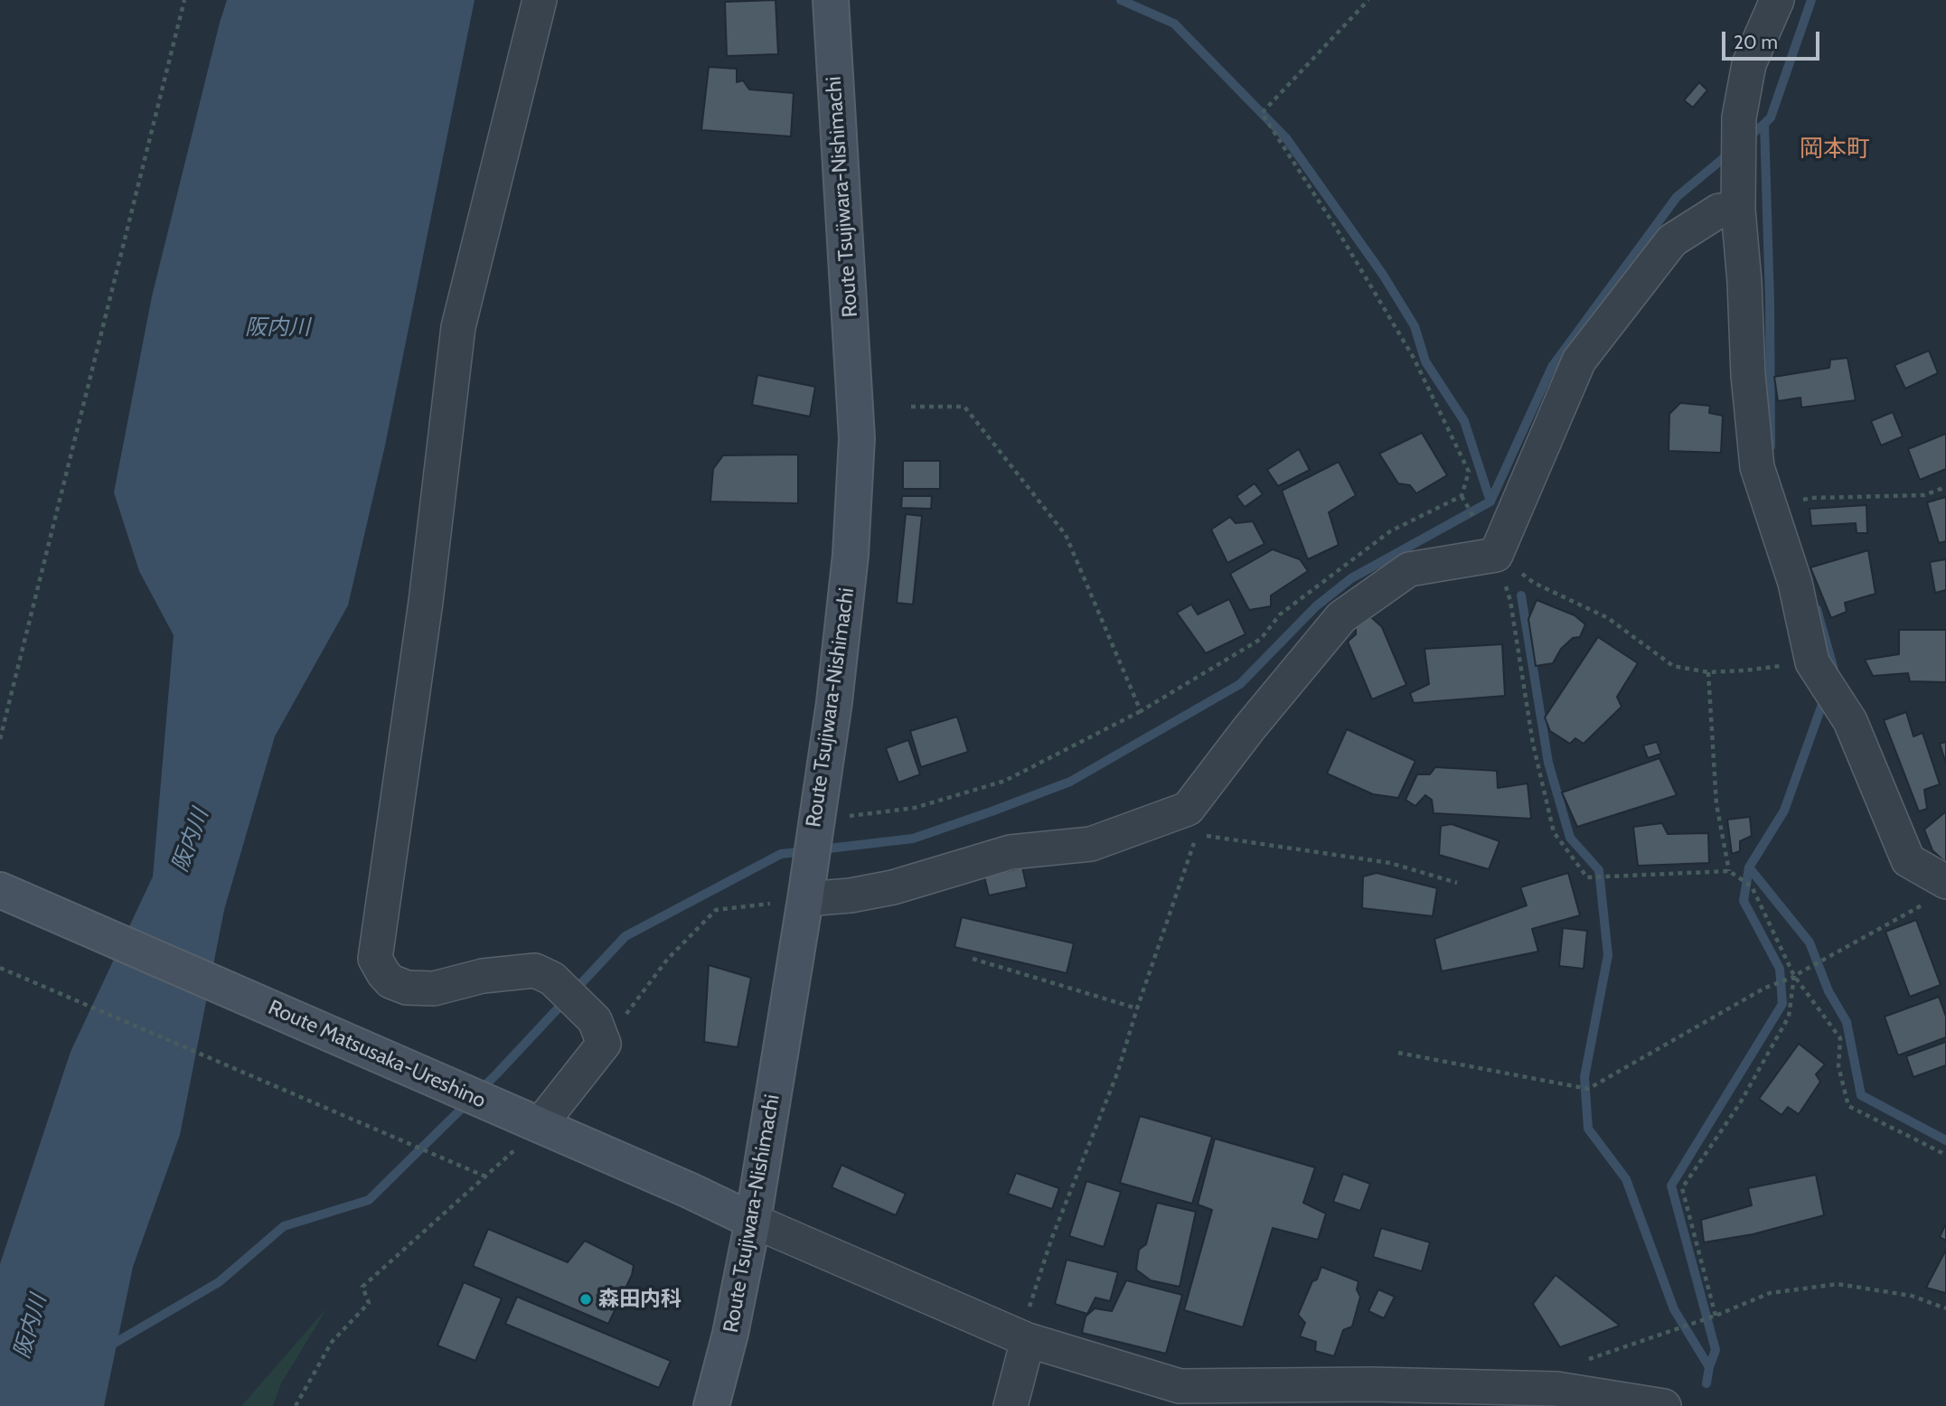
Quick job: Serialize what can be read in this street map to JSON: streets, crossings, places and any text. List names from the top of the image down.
{
  "streets": {
    "main road": ["Route Tsujiwara-Nishimachi", "Route Matsusaka-Ureshino"]
  },
  "crossings": [
    ["Route Tsujiwara-Nishimachi", "Route Matsusaka-Ureshino"]
  ],
  "districts": ["岡本町"],
  "water": ["阪内川"],
  "places": ["森田内科"],
  "scale_bar": "20 m"
}
